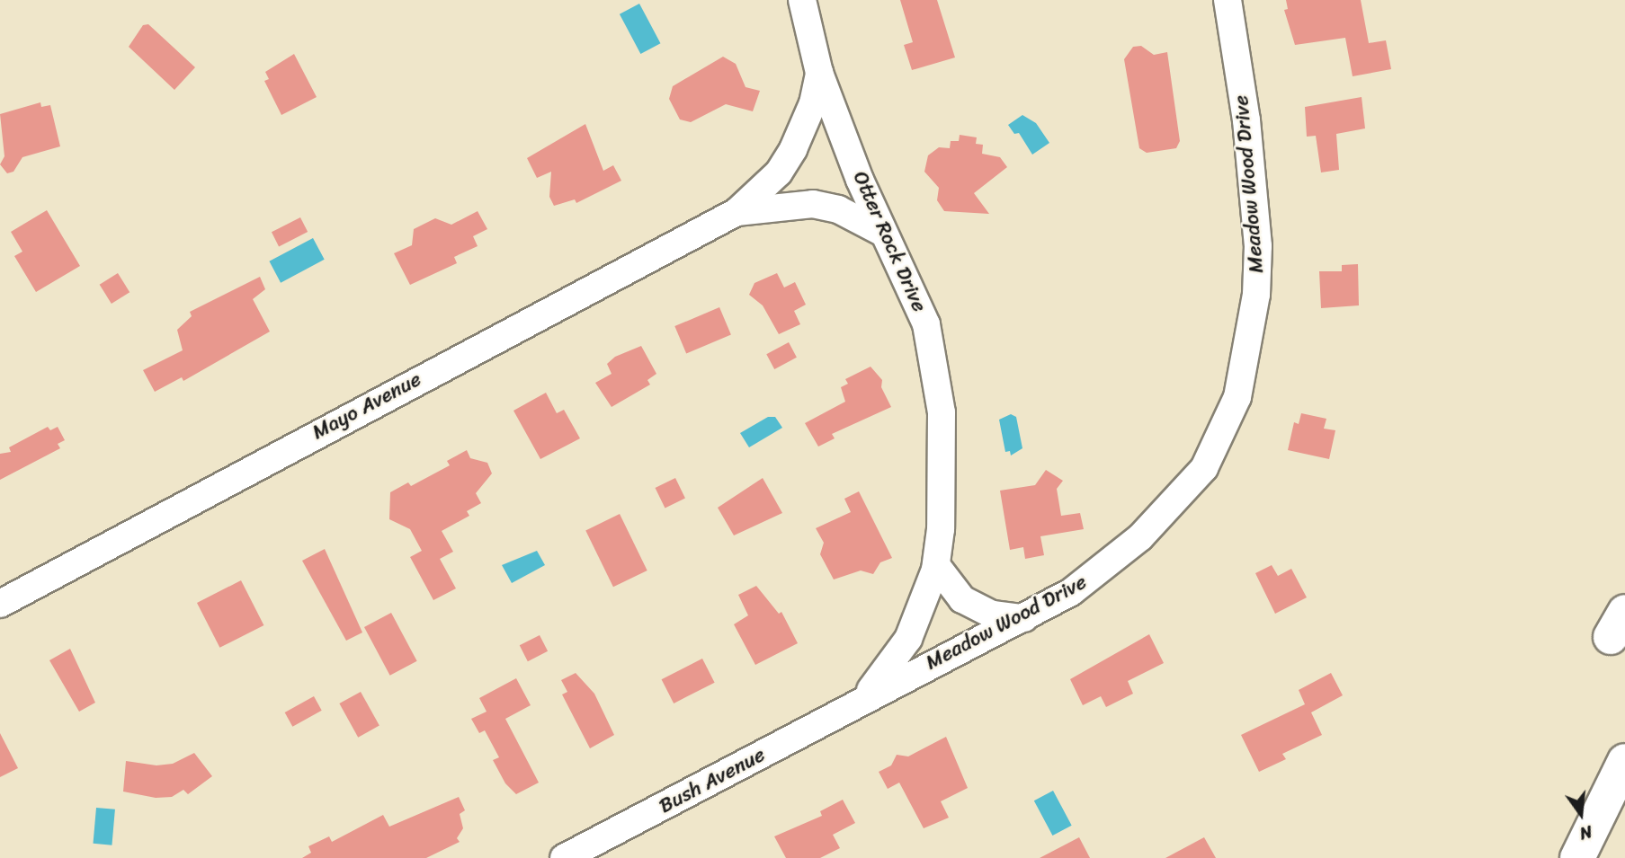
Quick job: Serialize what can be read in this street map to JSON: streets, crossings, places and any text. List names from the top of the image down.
{
  "streets": {
    "street": [
      "Meadow Wood Drive",
      "Otter Rock Drive",
      "Mayo Avenue",
      "Bush Avenue"
    ]
  },
  "crossings": [
    ["Meadow Wood Drive", "Otter Rock Drive"],
    ["Meadow Wood Drive", "Bush Avenue"],
    ["Otter Rock Drive", "Mayo Avenue"],
    ["Otter Rock Drive", "Bush Avenue"]
  ],
  "north": "bottom"
}
